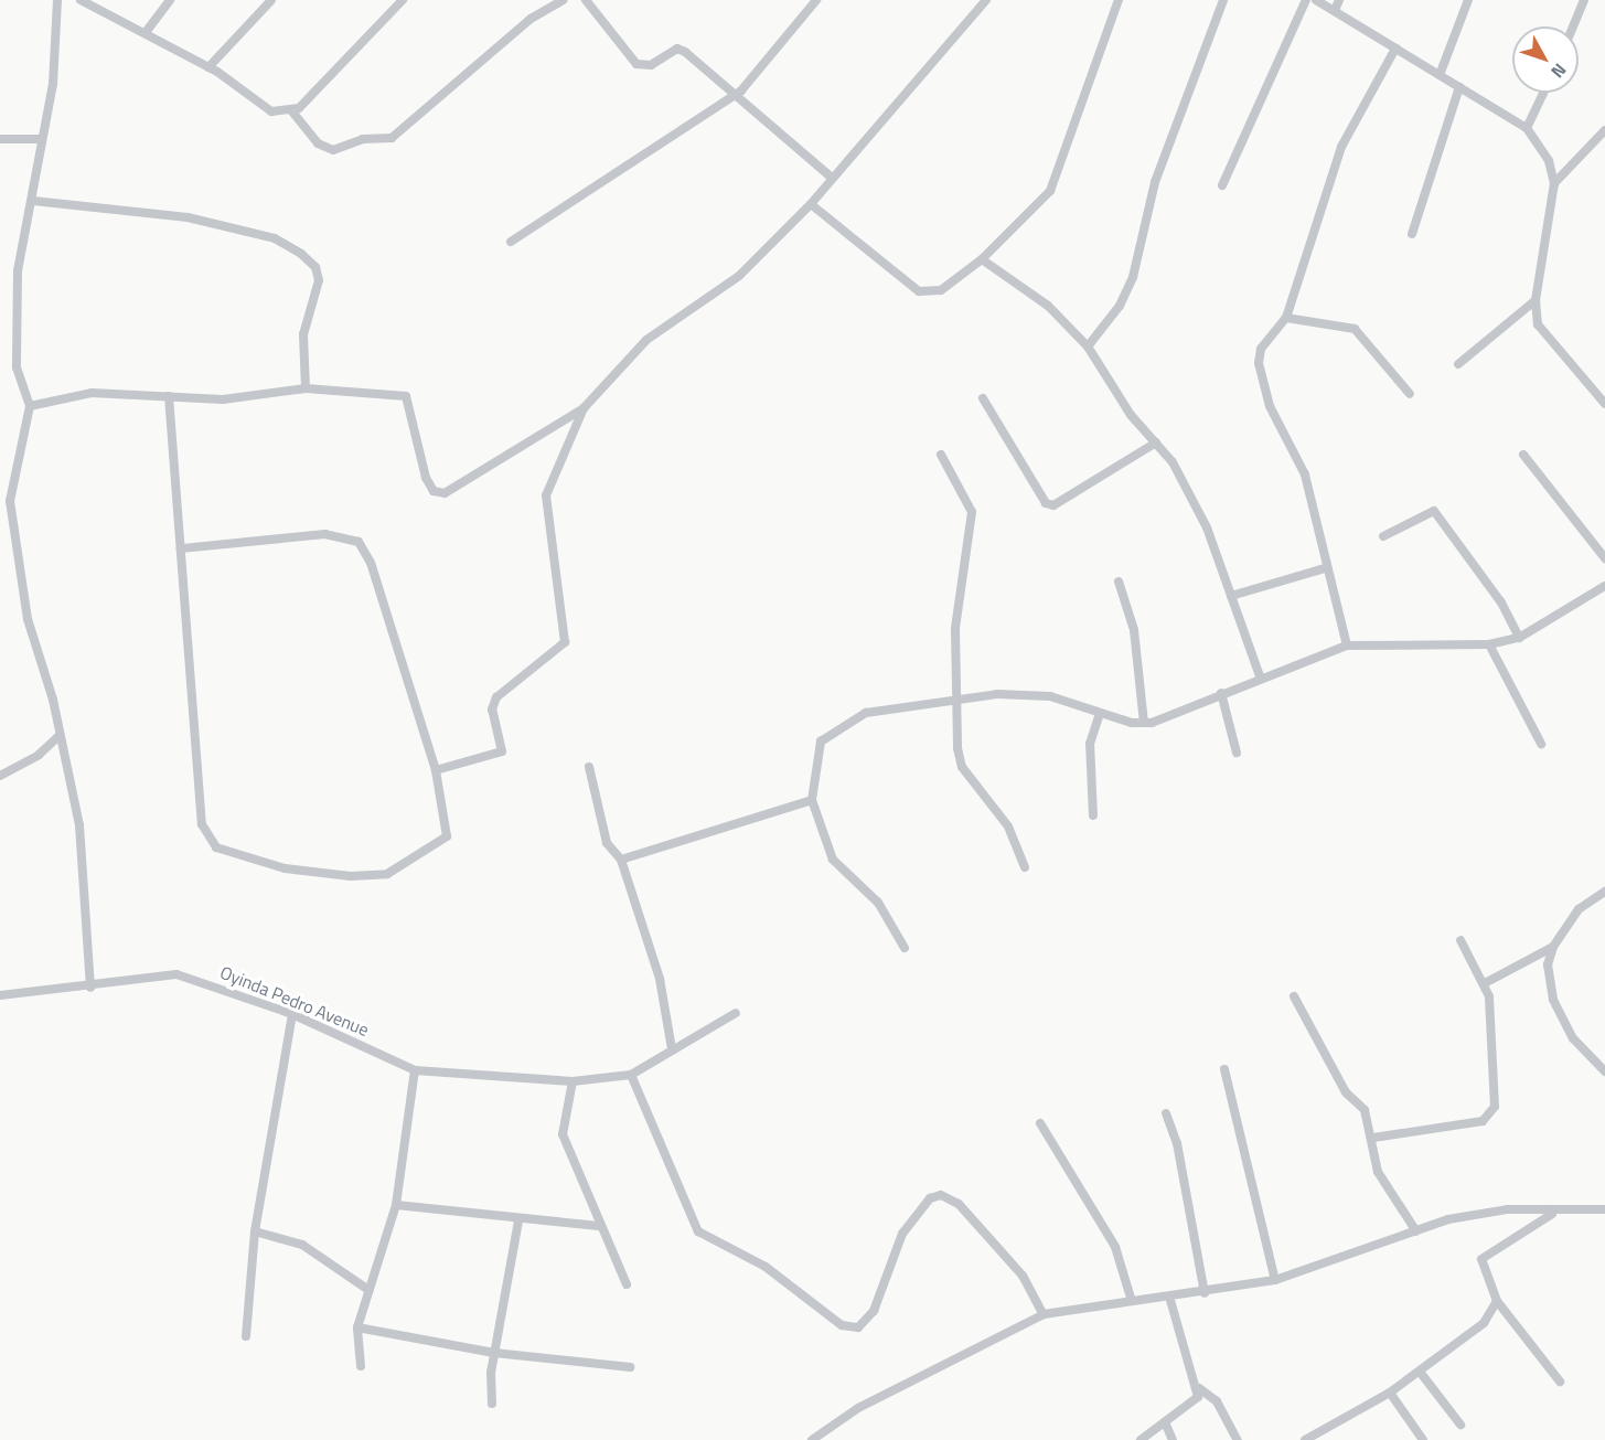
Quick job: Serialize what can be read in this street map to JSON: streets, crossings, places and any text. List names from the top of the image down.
{
  "streets": {
    "street": ["Oyinda Pedro Avenue"]
  },
  "north": "bottom right"
}
